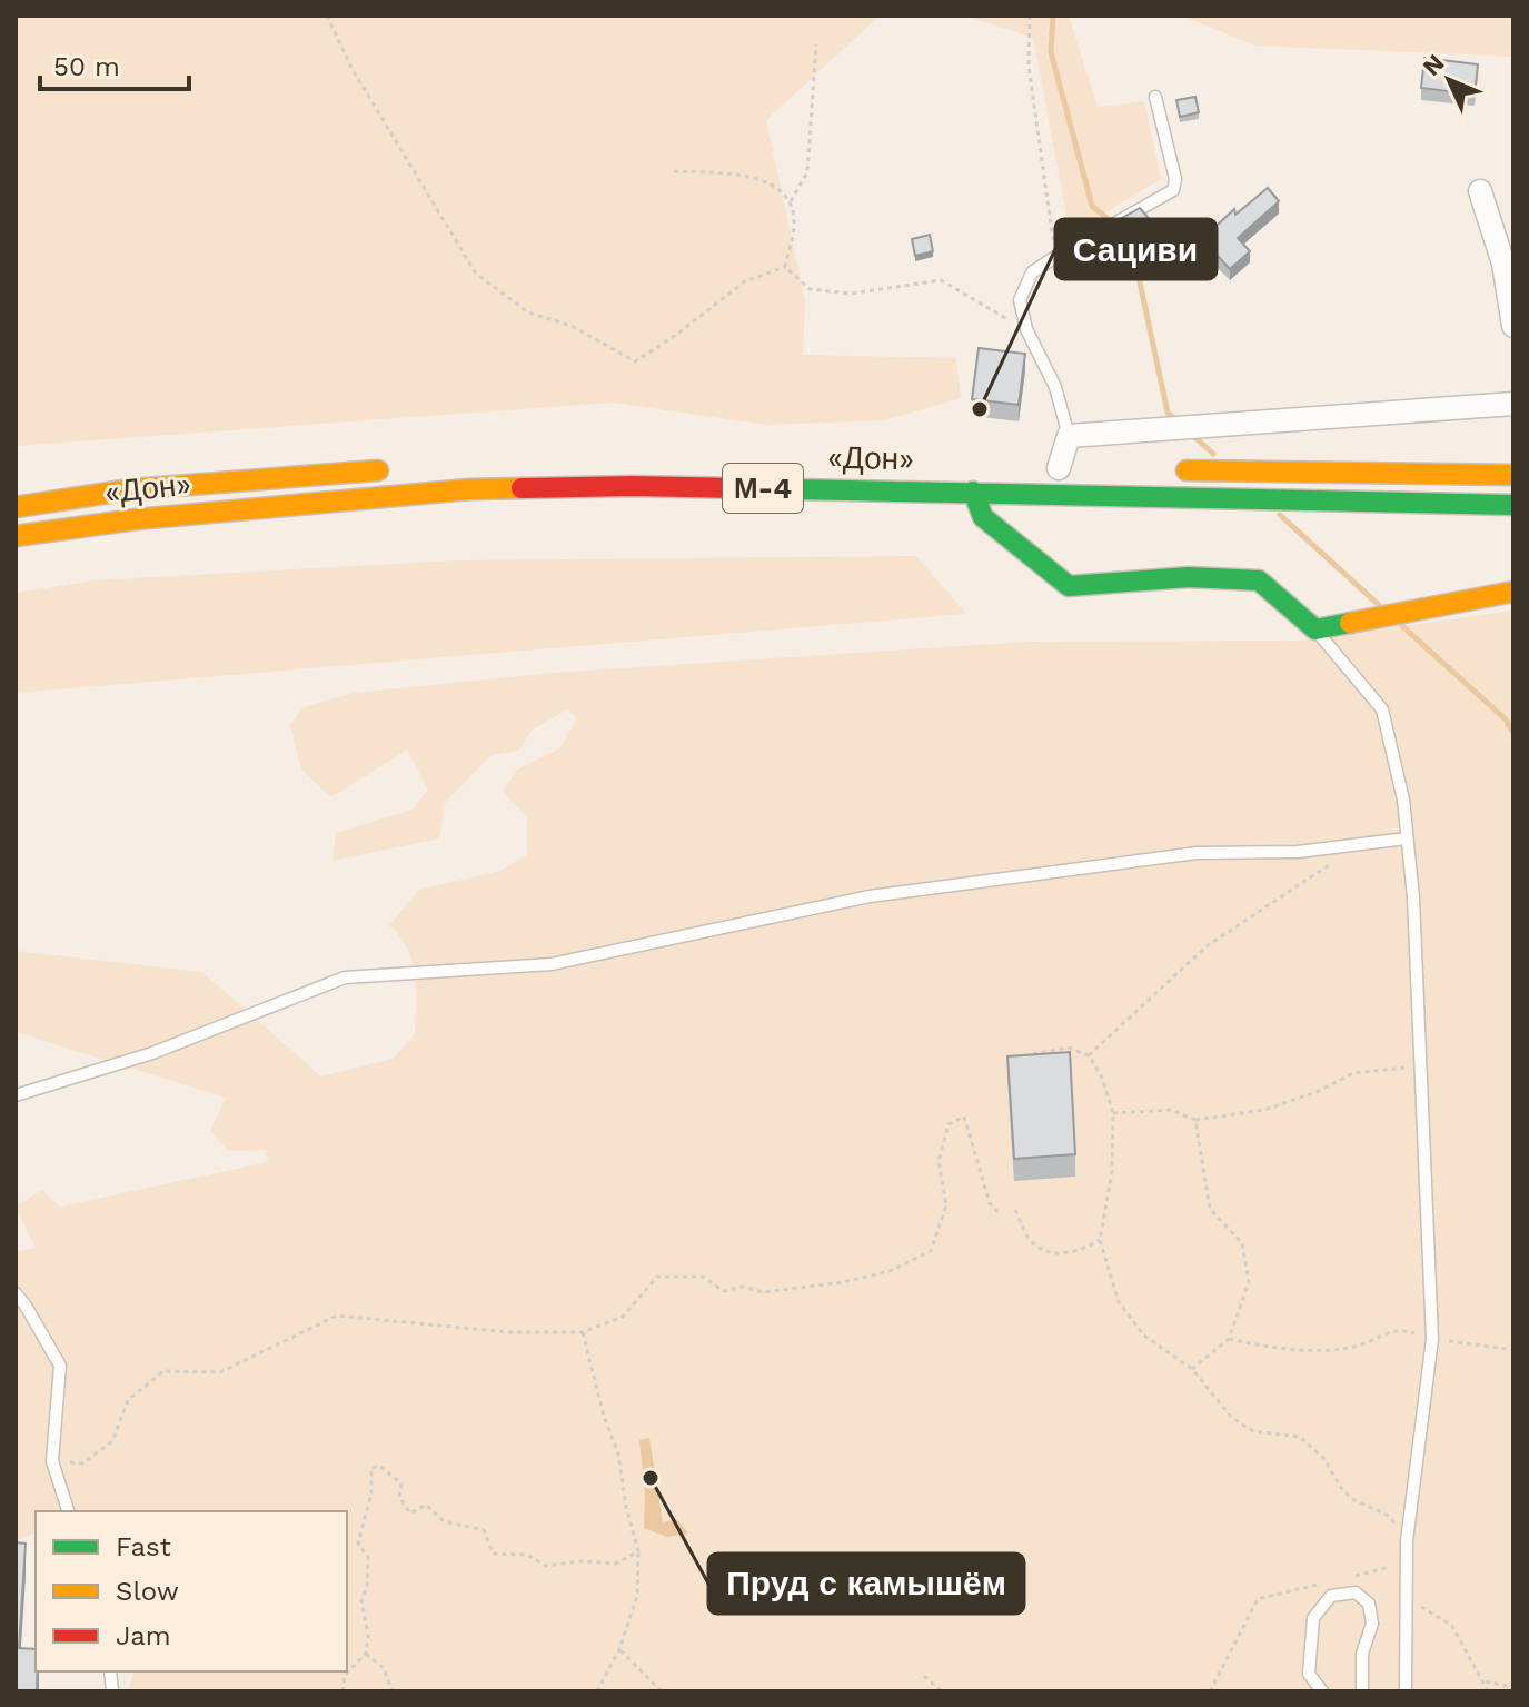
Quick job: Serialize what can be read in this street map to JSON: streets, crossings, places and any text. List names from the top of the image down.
{
  "streets": {
    "main road": ["«Дон»", "М-4"]
  },
  "places": ["Сациви", "Пруд с камышём"],
  "legend": ["Fast", "Slow", "Jam"],
  "scale_bar": "50 m",
  "north": "top left"
}
